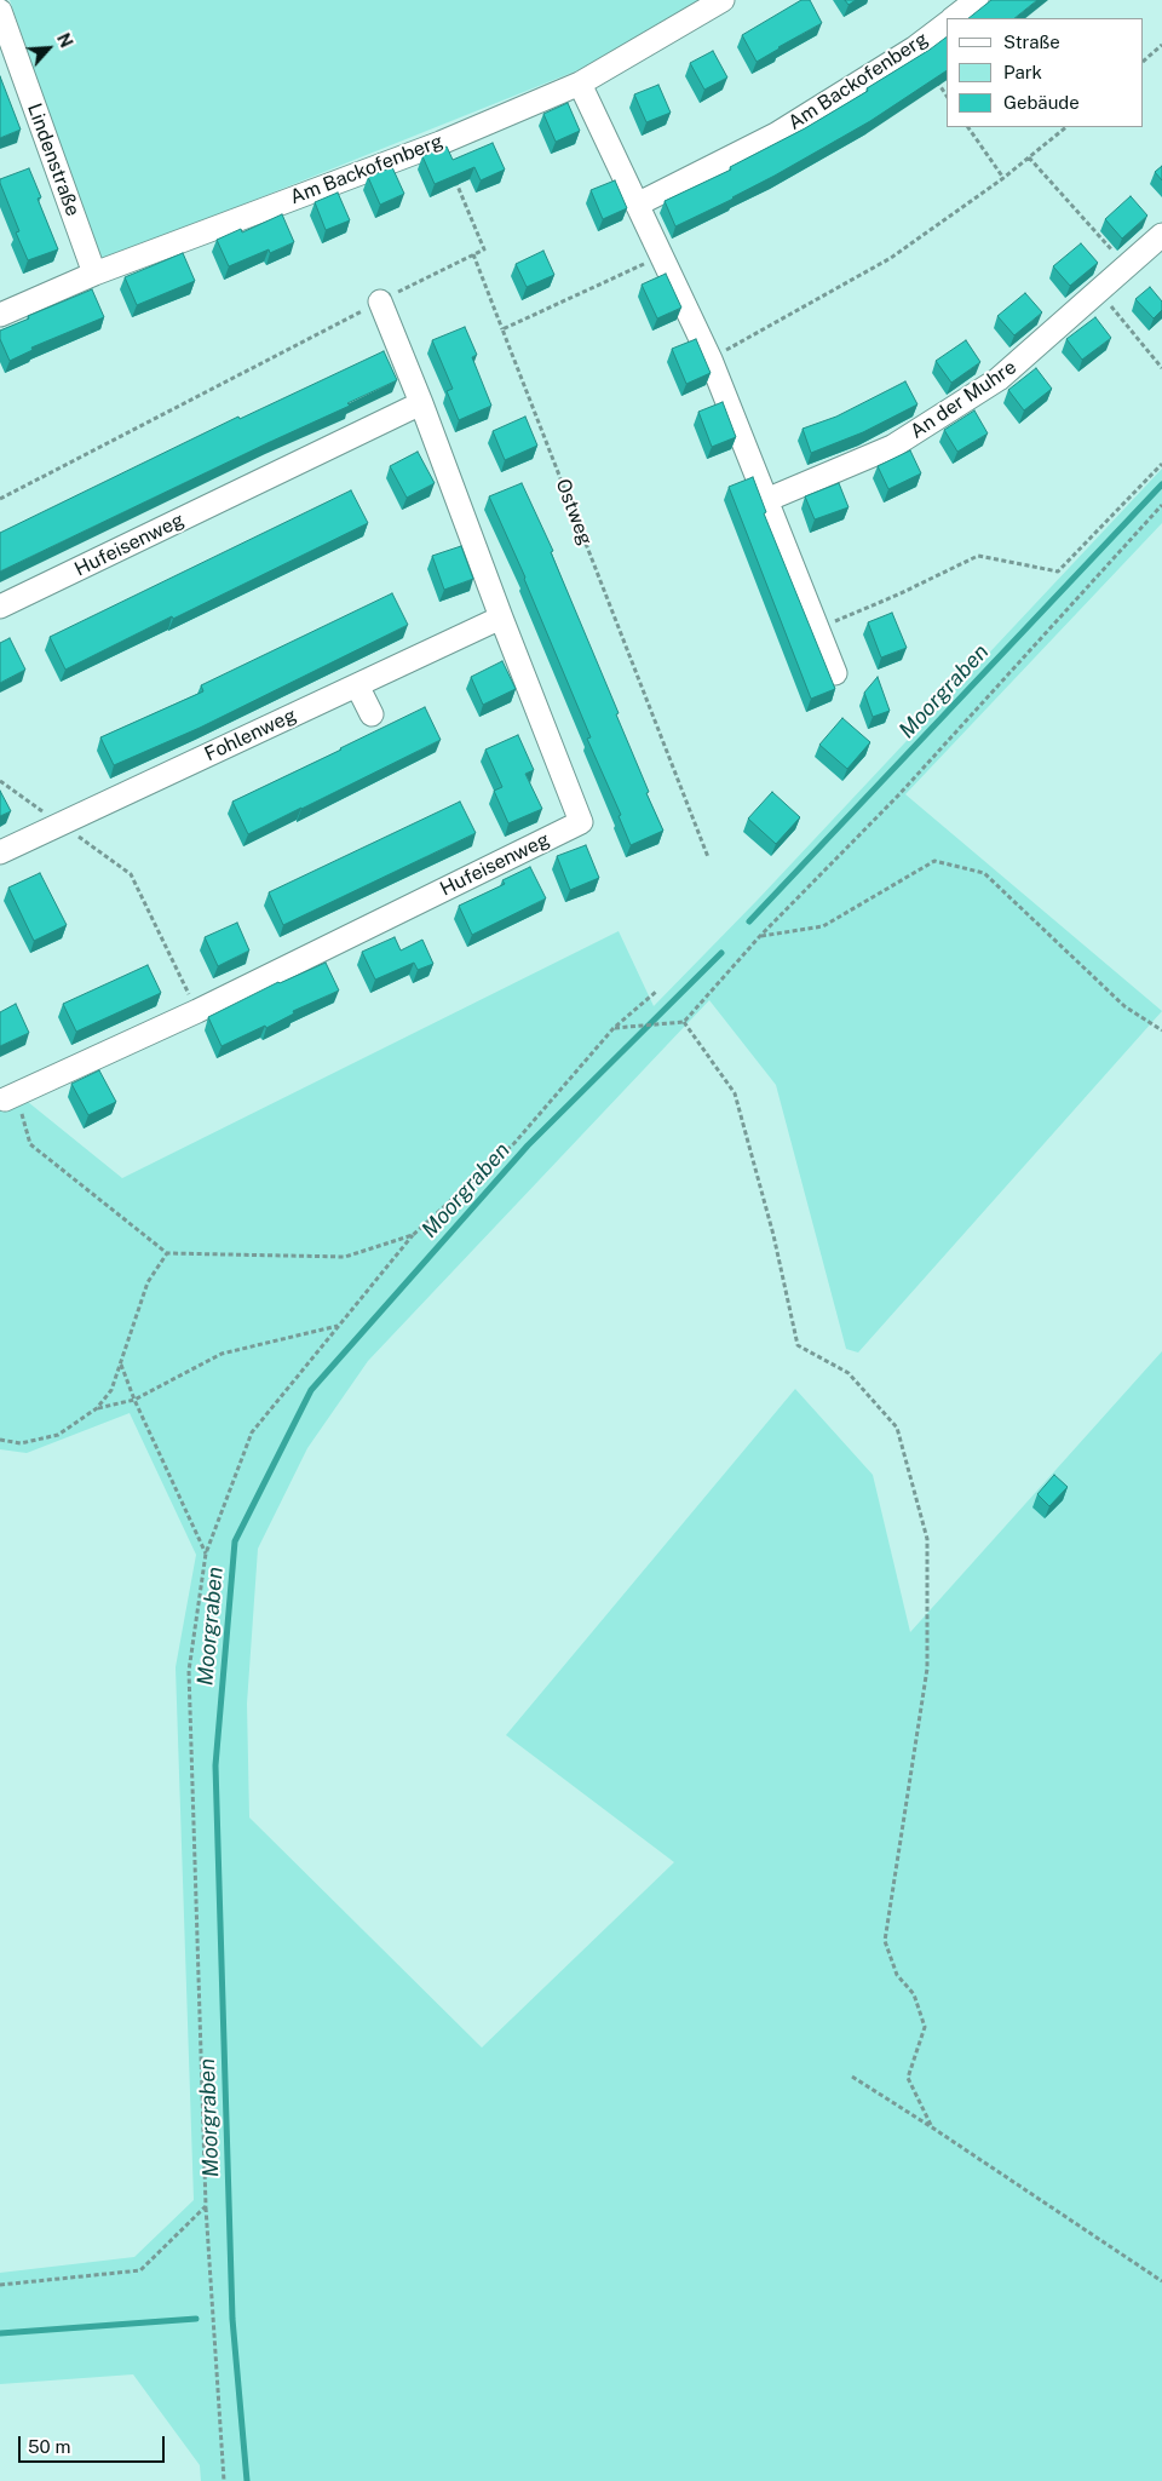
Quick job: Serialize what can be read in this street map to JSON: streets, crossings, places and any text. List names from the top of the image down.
{
  "streets": {
    "street": [
      "Am Backofenberg",
      "Lindenstraße",
      "An der Muhre",
      "Hufeisenweg",
      "Fohlenweg"
    ],
    "path": ["Ostweg"]
  },
  "crossings": [
    ["Am Backofenberg", "Lindenstraße"],
    ["Hufeisenweg", "Fohlenweg"]
  ],
  "water": ["Moorgraben"],
  "legend": ["Straße", "Park", "Gebäude"],
  "scale_bar": "50 m",
  "north": "top right"
}
